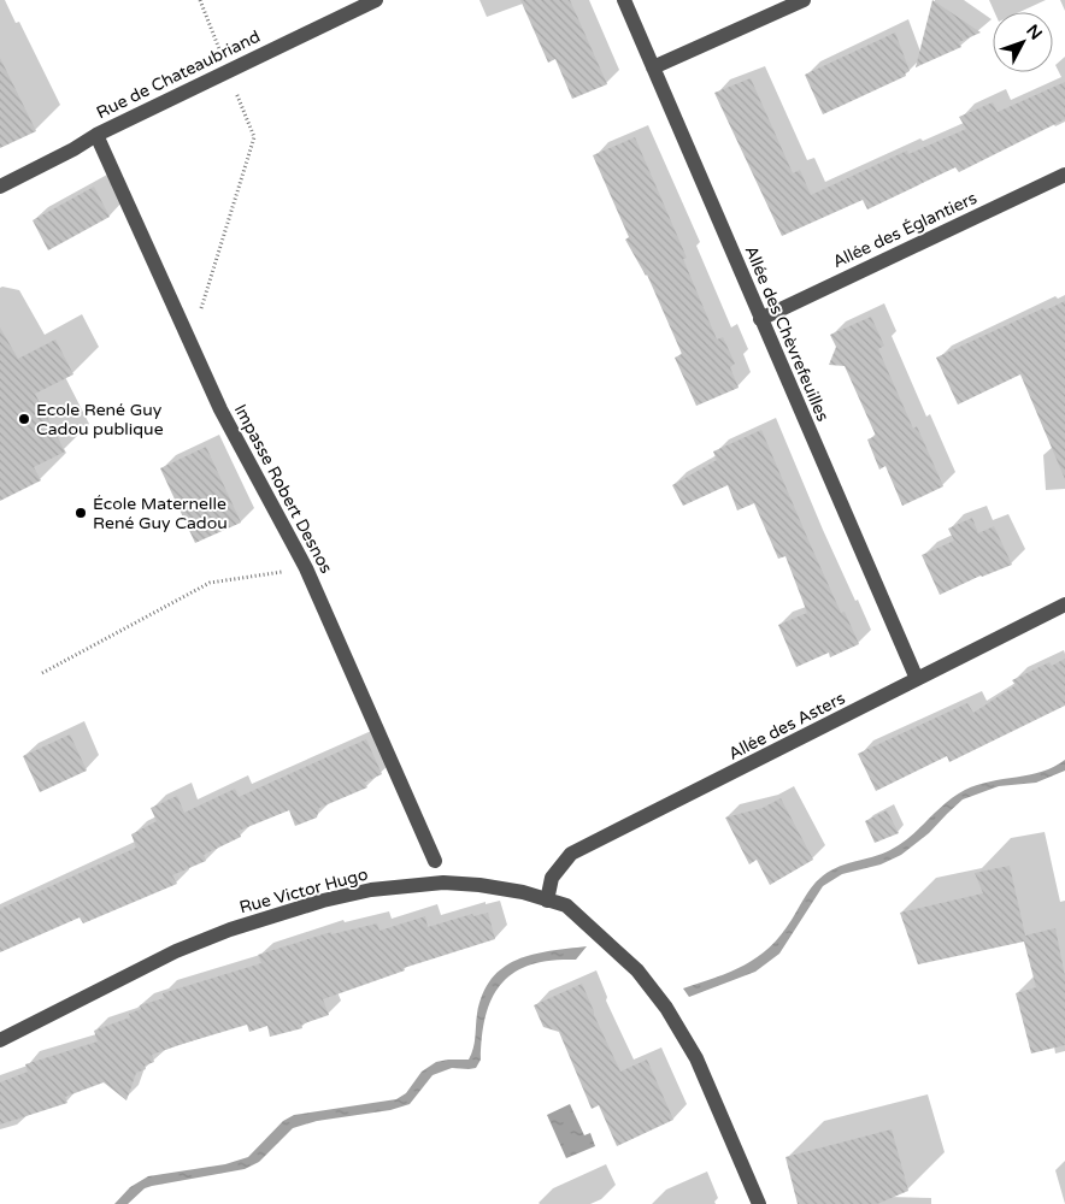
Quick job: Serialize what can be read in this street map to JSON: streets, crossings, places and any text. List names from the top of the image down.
{
  "streets": {
    "street": [
      "Rue de Chateaubriand",
      "Allée des Églantiers",
      "Allée des Chèvrefeuilles",
      "Impasse Robert Desnos",
      "Allée des Asters",
      "Rue Victor Hugo"
    ]
  },
  "crossings": [
    ["Rue de Chateaubriand", "Impasse Robert Desnos"],
    ["Allée des Églantiers", "Allée des Chèvrefeuilles"],
    ["Allée des Chèvrefeuilles", "Allée des Asters"],
    ["Allée des Asters", "Rue Victor Hugo"]
  ],
  "places": ["Ecole René Guy Cadou publique", "École Maternelle René Guy Cadou"],
  "north": "top right"
}
